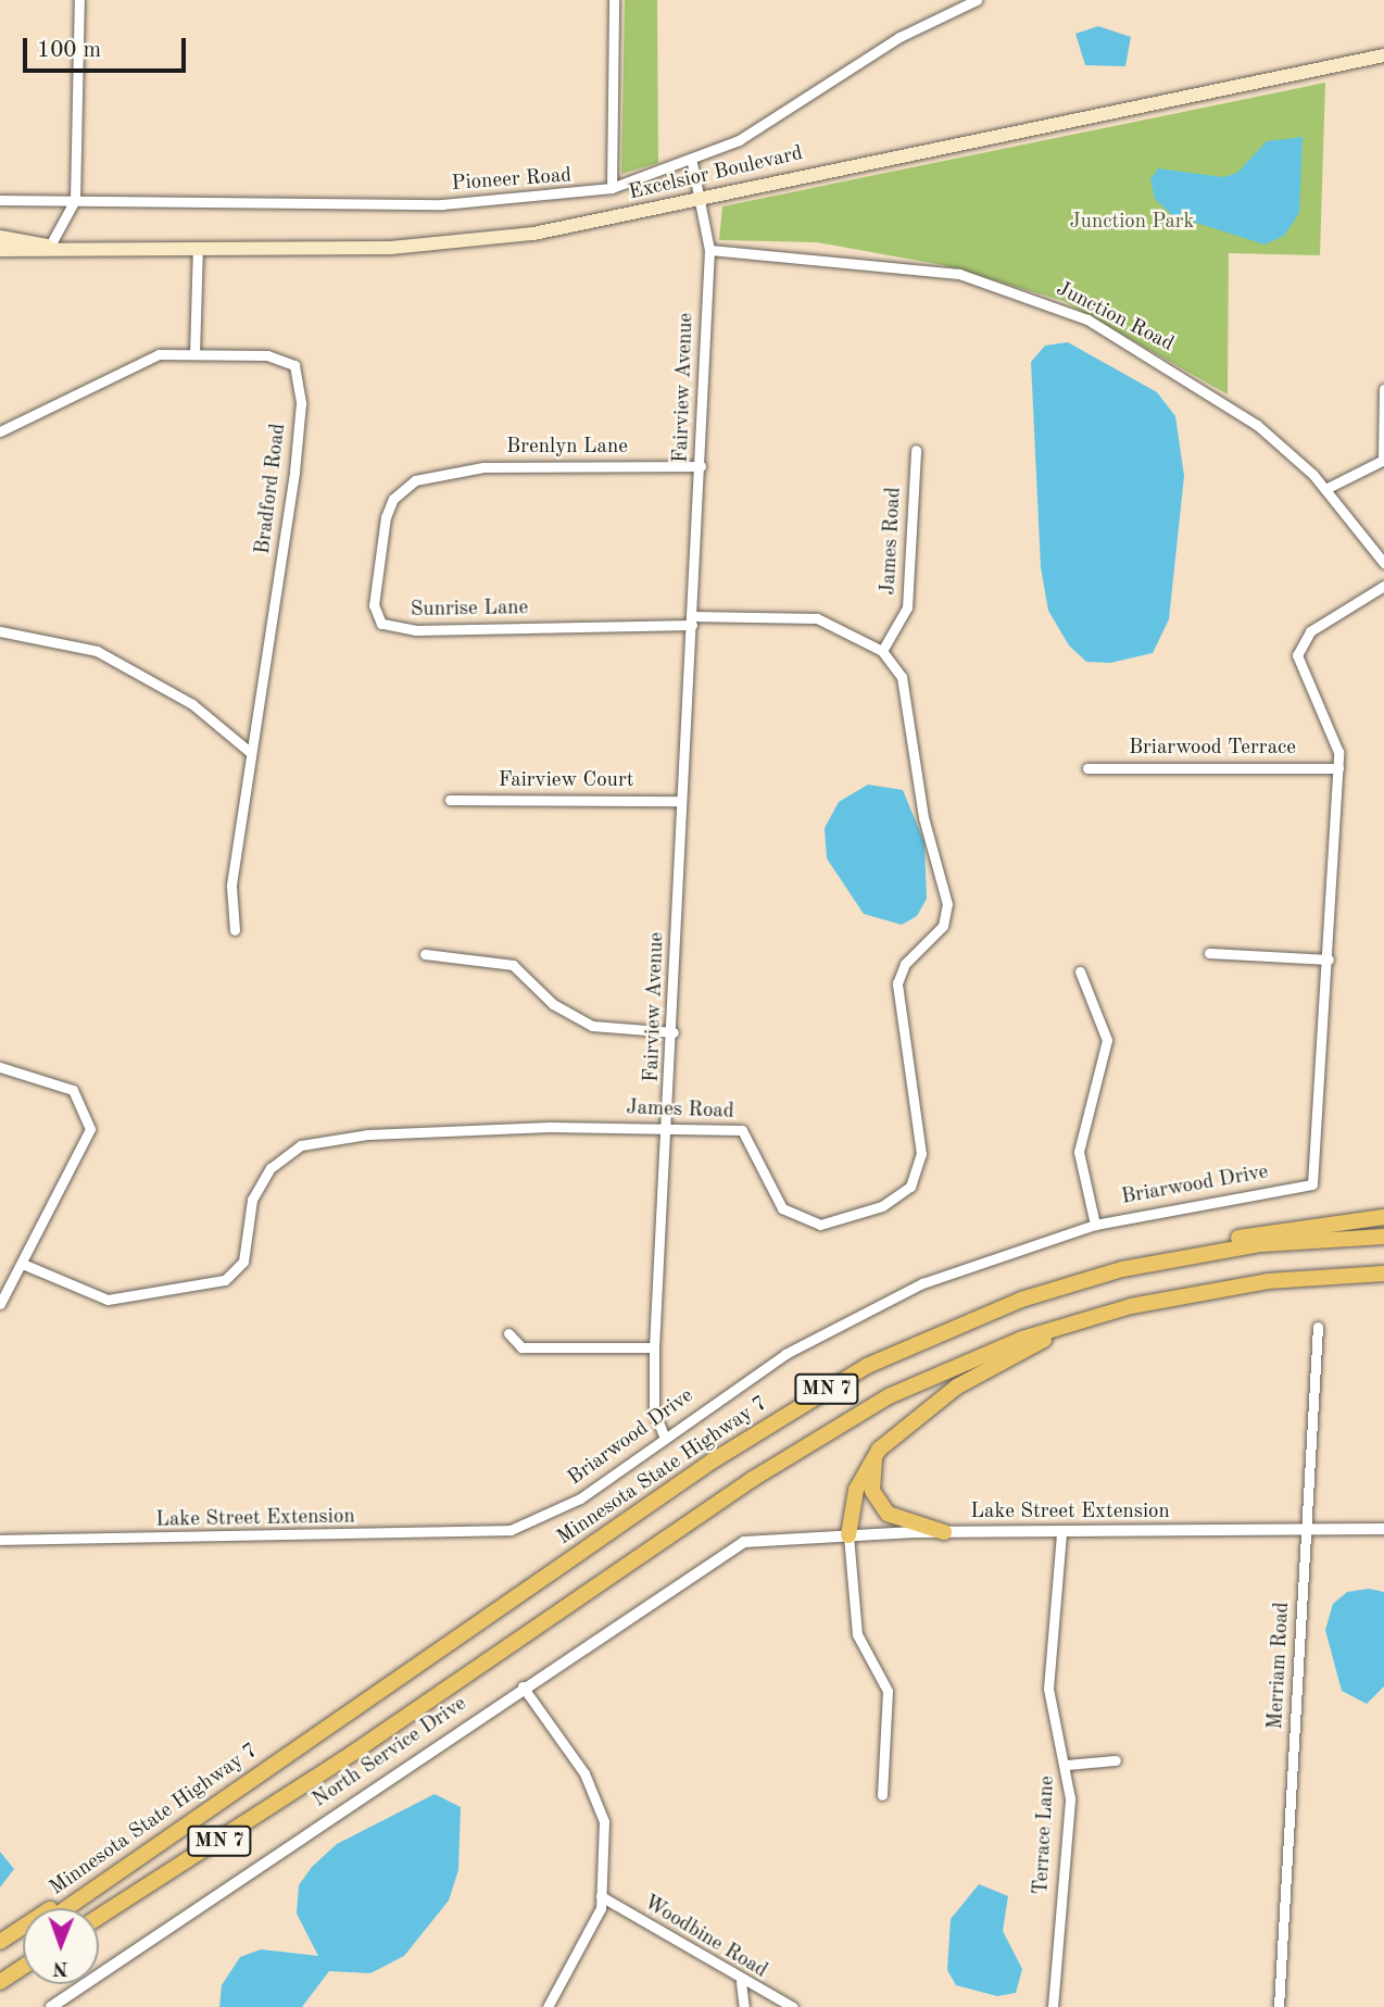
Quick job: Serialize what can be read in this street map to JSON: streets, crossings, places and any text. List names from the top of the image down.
{
  "streets": {
    "highway": ["MN 7", "Minnesota State Highway 7"],
    "main road": ["Excelsior Boulevard"],
    "street": [
      "Pioneer Road",
      "Junction Road",
      "Fairview Avenue",
      "Brenlyn Lane",
      "Bradford Road",
      "James Road",
      "Sunrise Lane",
      "Briarwood Terrace",
      "Fairview Court",
      "Briarwood Drive",
      "Lake Street Extension",
      "Merriam Road",
      "North Service Drive",
      "Terrace Lane",
      "Woodbine Road"
    ]
  },
  "crossings": [
    ["Excelsior Boulevard", "Fairview Avenue"],
    ["Pioneer Road", "Fairview Avenue"],
    ["Junction Road", "Fairview Avenue"],
    ["Fairview Avenue", "Brenlyn Lane"],
    ["Fairview Avenue", "James Road"],
    ["Fairview Avenue", "Sunrise Lane"],
    ["Fairview Avenue", "Fairview Court"],
    ["Fairview Avenue", "Briarwood Drive"],
    ["Brenlyn Lane", "Sunrise Lane"],
    ["James Road", "Sunrise Lane"],
    ["Briarwood Terrace", "Briarwood Drive"],
    ["Briarwood Drive", "Lake Street Extension"],
    ["Lake Street Extension", "Merriam Road"],
    ["Lake Street Extension", "North Service Drive"],
    ["Lake Street Extension", "Terrace Lane"]
  ],
  "parks": ["Junction Park"],
  "scale_bar": "100 m",
  "north": "bottom"
}
